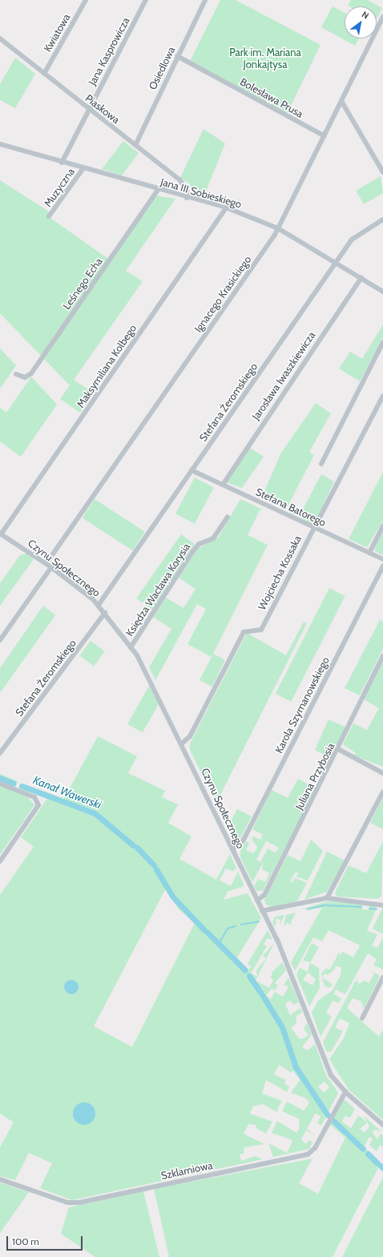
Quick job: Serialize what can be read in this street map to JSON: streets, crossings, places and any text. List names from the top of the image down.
{
  "streets": {
    "street": [
      "Kwiatowa",
      "Jana Kasprowicza",
      "Osiedlowa",
      "Bolesława Prusa",
      "Piaskowa",
      "Muzyczna",
      "Jana III Sobieskiego",
      "Leśnego Echa",
      "Ignacego Krasickiego",
      "Maksymiliana Kolbego",
      "Jarosława Iwaszkiewicza",
      "Stefana Żeromskiego",
      "Stefana Batorego",
      "Czynu Społecznego",
      "Wojciecha Kossaka",
      "Księdza Wacława Korysia",
      "Karola Szymanowskiego",
      "Juliana Przybosia",
      "Szklarniowa"
    ]
  },
  "crossings": [
    ["Kwiatowa", "Piaskowa"],
    ["Jana Kasprowicza", "Piaskowa"],
    ["Jana Kasprowicza", "Jana III Sobieskiego"],
    ["Osiedlowa", "Bolesława Prusa"],
    ["Osiedlowa", "Piaskowa"],
    ["Bolesława Prusa", "Ignacego Krasickiego"],
    ["Piaskowa", "Jana III Sobieskiego"],
    ["Muzyczna", "Jana III Sobieskiego"],
    ["Jana III Sobieskiego", "Leśnego Echa"],
    ["Jana III Sobieskiego", "Ignacego Krasickiego"],
    ["Jana III Sobieskiego", "Maksymiliana Kolbego"],
    ["Jana III Sobieskiego", "Jarosława Iwaszkiewicza"],
    ["Jana III Sobieskiego", "Stefana Żeromskiego"],
    ["Ignacego Krasickiego", "Czynu Społecznego"],
    ["Maksymiliana Kolbego", "Czynu Społecznego"],
    ["Jarosława Iwaszkiewicza", "Stefana Batorego"],
    ["Stefana Żeromskiego", "Stefana Batorego"],
    ["Stefana Żeromskiego", "Czynu Społecznego"],
    ["Stefana Batorego", "Wojciecha Kossaka"],
    ["Czynu Społecznego", "Wojciecha Kossaka"],
    ["Czynu Społecznego", "Księdza Wacława Korysia"],
    ["Czynu Społecznego", "Karola Szymanowskiego"],
    ["Czynu Społecznego", "Juliana Przybosia"],
    ["Czynu Społecznego", "Szklarniowa"]
  ],
  "water": ["Kanał Wawerski"],
  "parks": ["Park im. Mariana Jonkajtysa"],
  "scale_bar": "100 m",
  "north": "top right"
}
